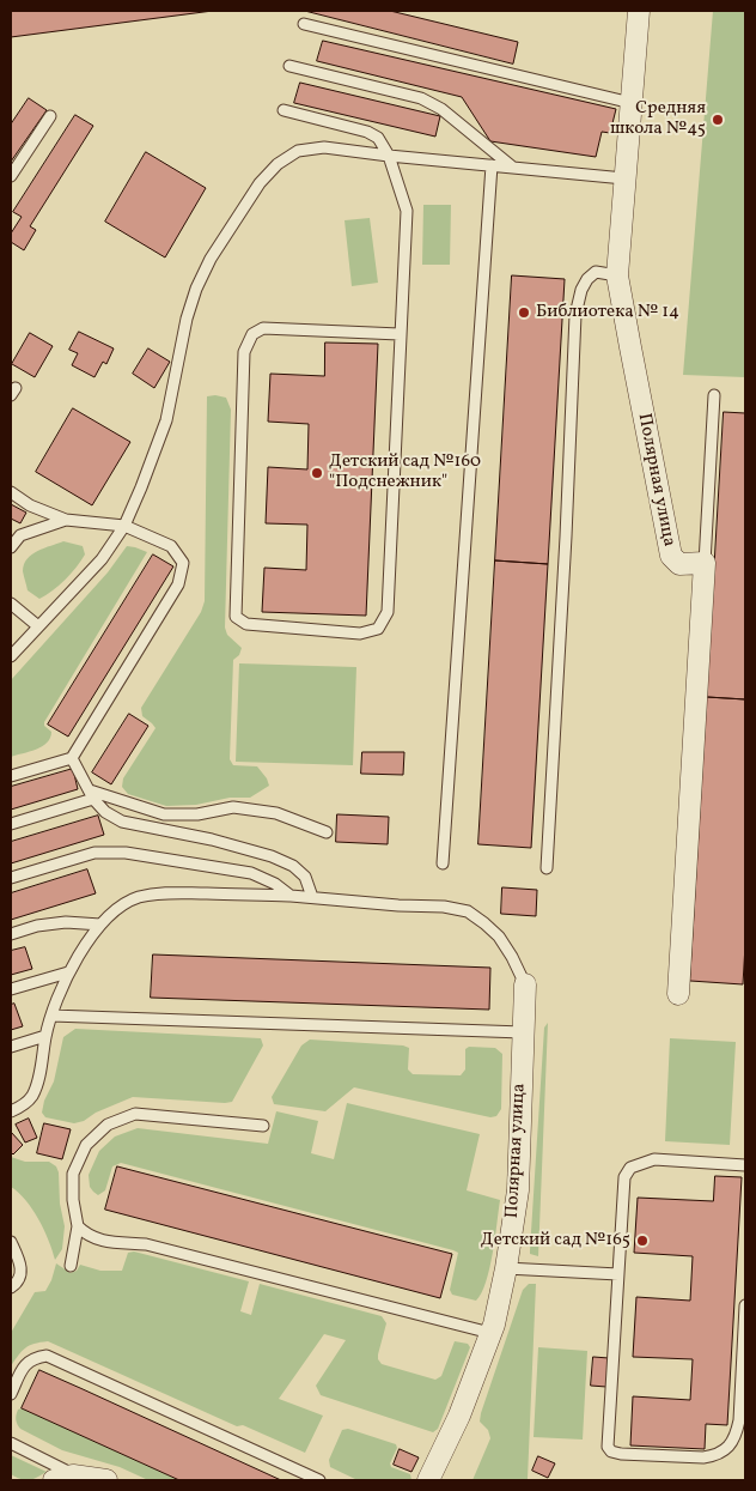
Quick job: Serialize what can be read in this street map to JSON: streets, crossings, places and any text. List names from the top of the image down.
{
  "streets": {
    "street": ["Полярная улица"]
  },
  "places": [
    "Средняя школа №45",
    "Библиотека № 14",
    "Детский сад №160 \"Подснежник\"",
    "Детский сад №165"
  ]
}
